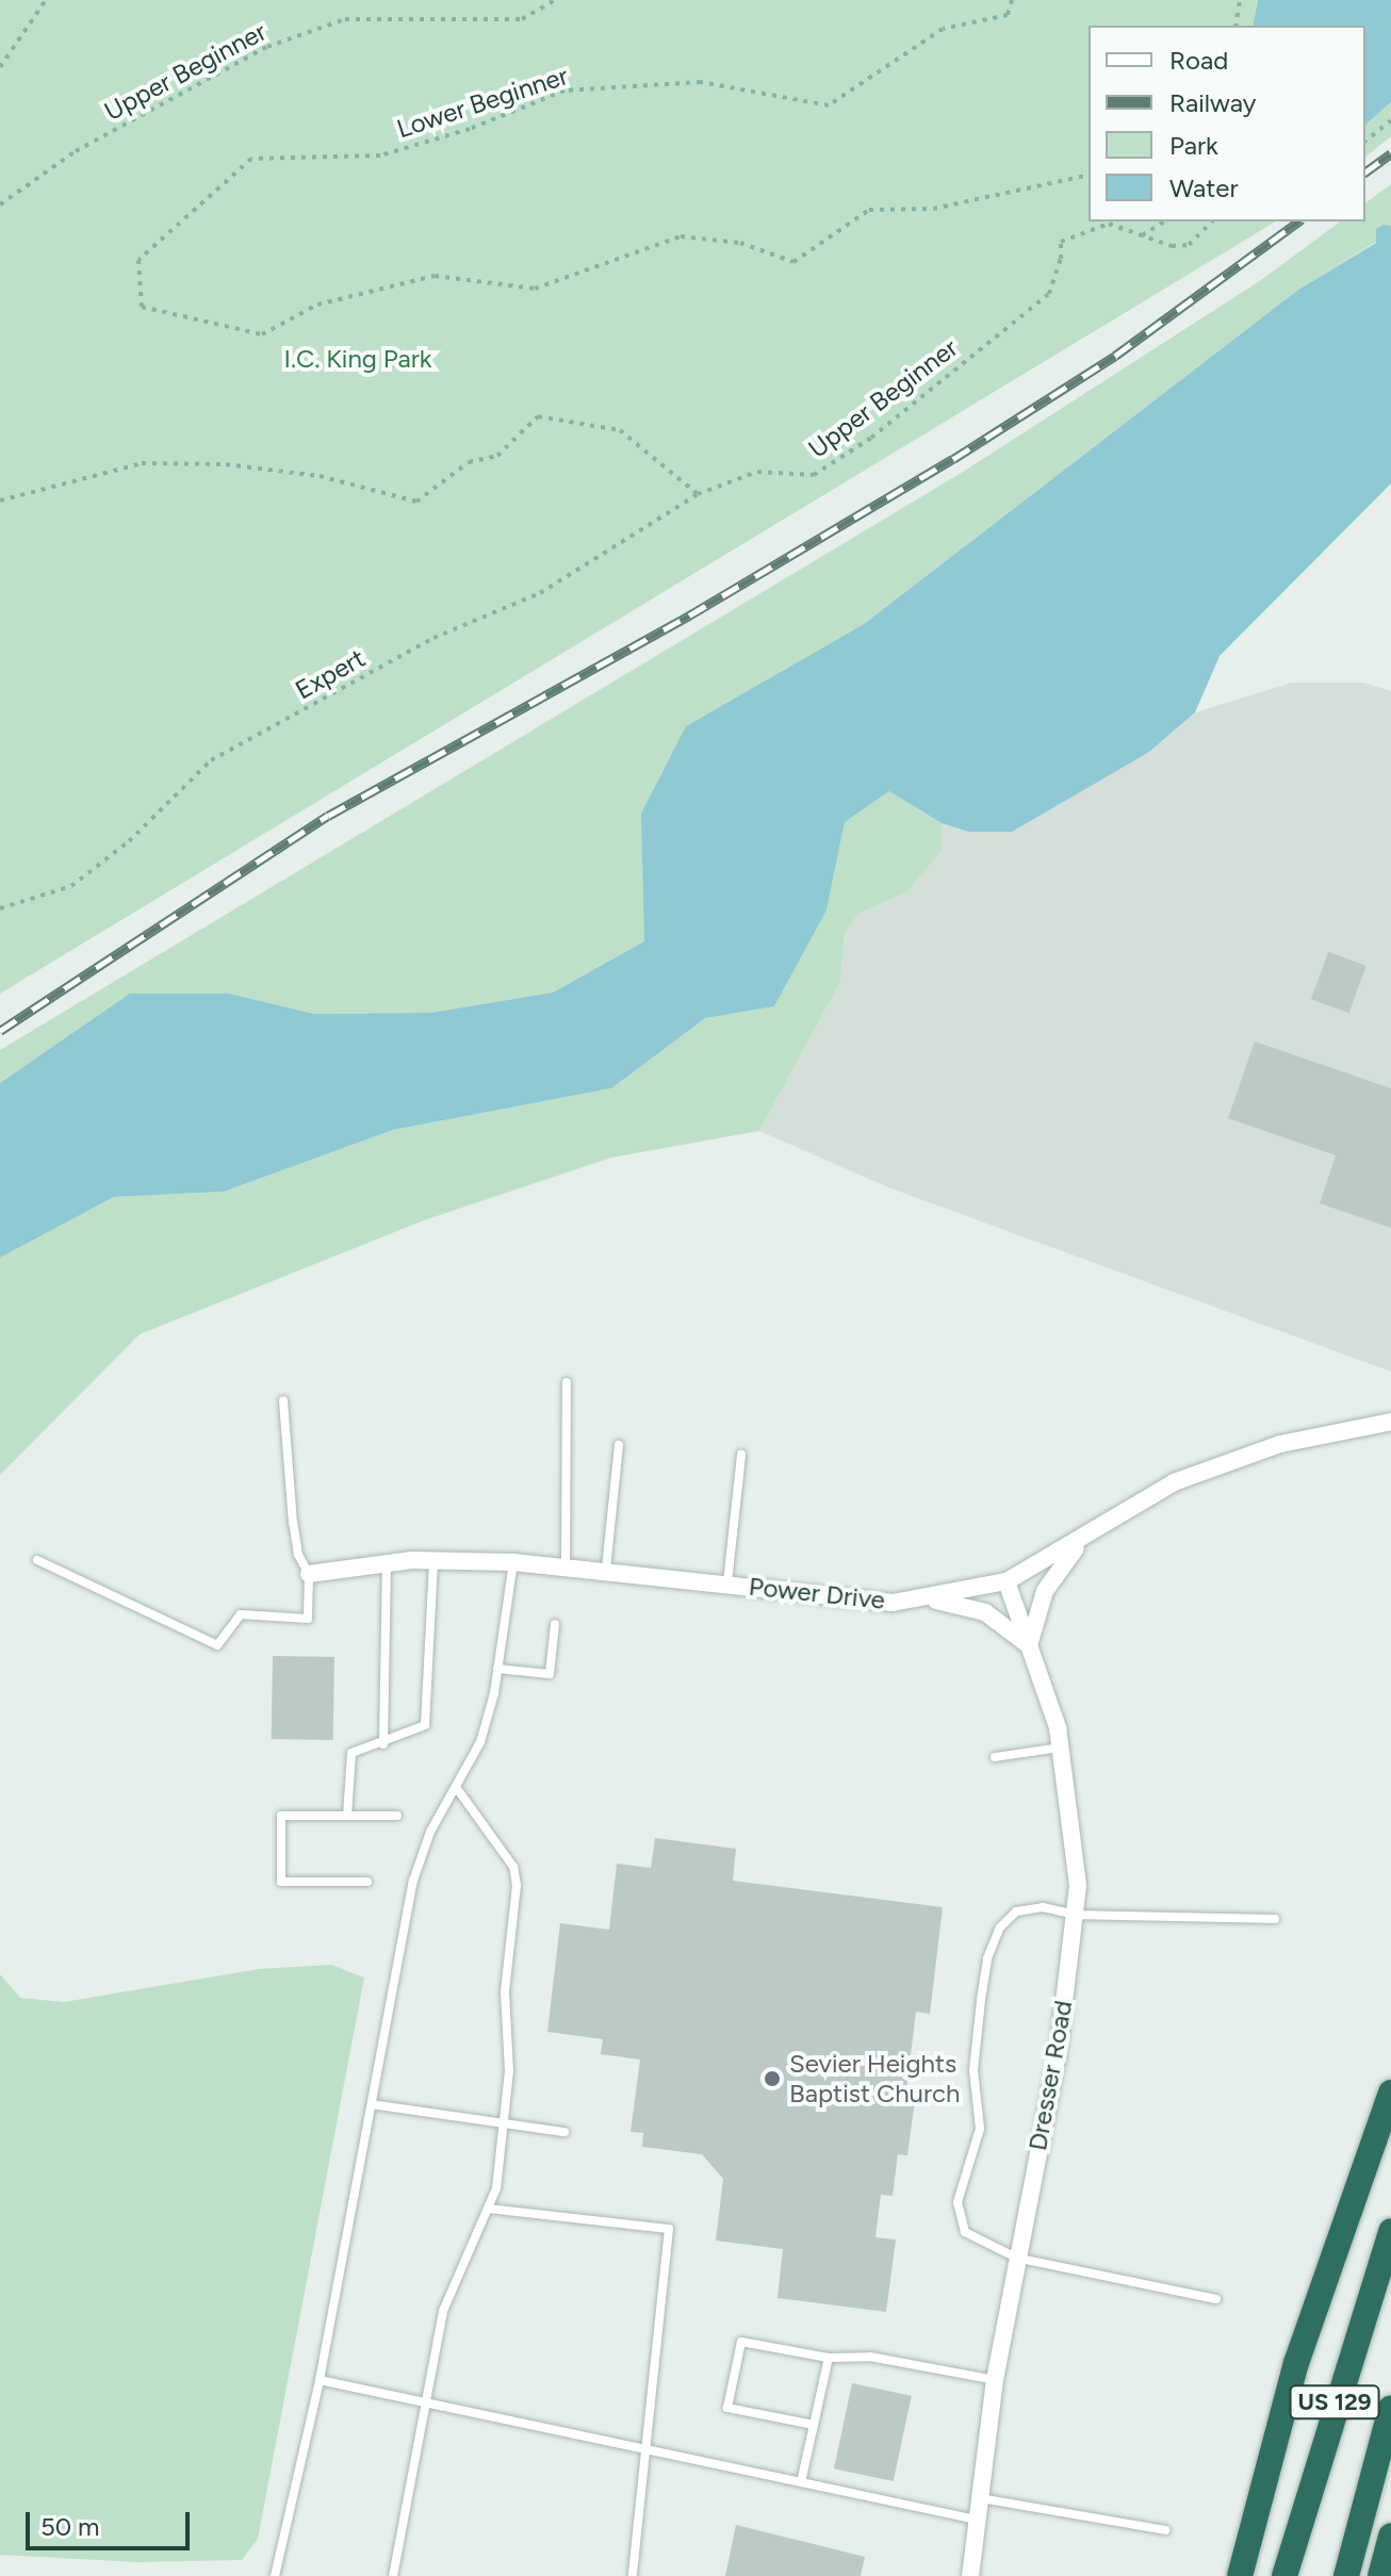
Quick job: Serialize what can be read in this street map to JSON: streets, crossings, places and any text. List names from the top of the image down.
{
  "streets": {
    "highway": ["US 129"],
    "street": ["Power Drive", "Dresser Road"],
    "path": ["Upper Beginner", "Lower Beginner", "Expert"]
  },
  "crossings": [
    ["Upper Beginner", "Expert"],
    ["Power Drive", "Dresser Road"]
  ],
  "parks": ["I.C. King Park"],
  "places": ["Sevier Heights Baptist Church"],
  "legend": [
    "Road",
    "Railway",
    "Park",
    "Water"
  ],
  "scale_bar": "50 m"
}
